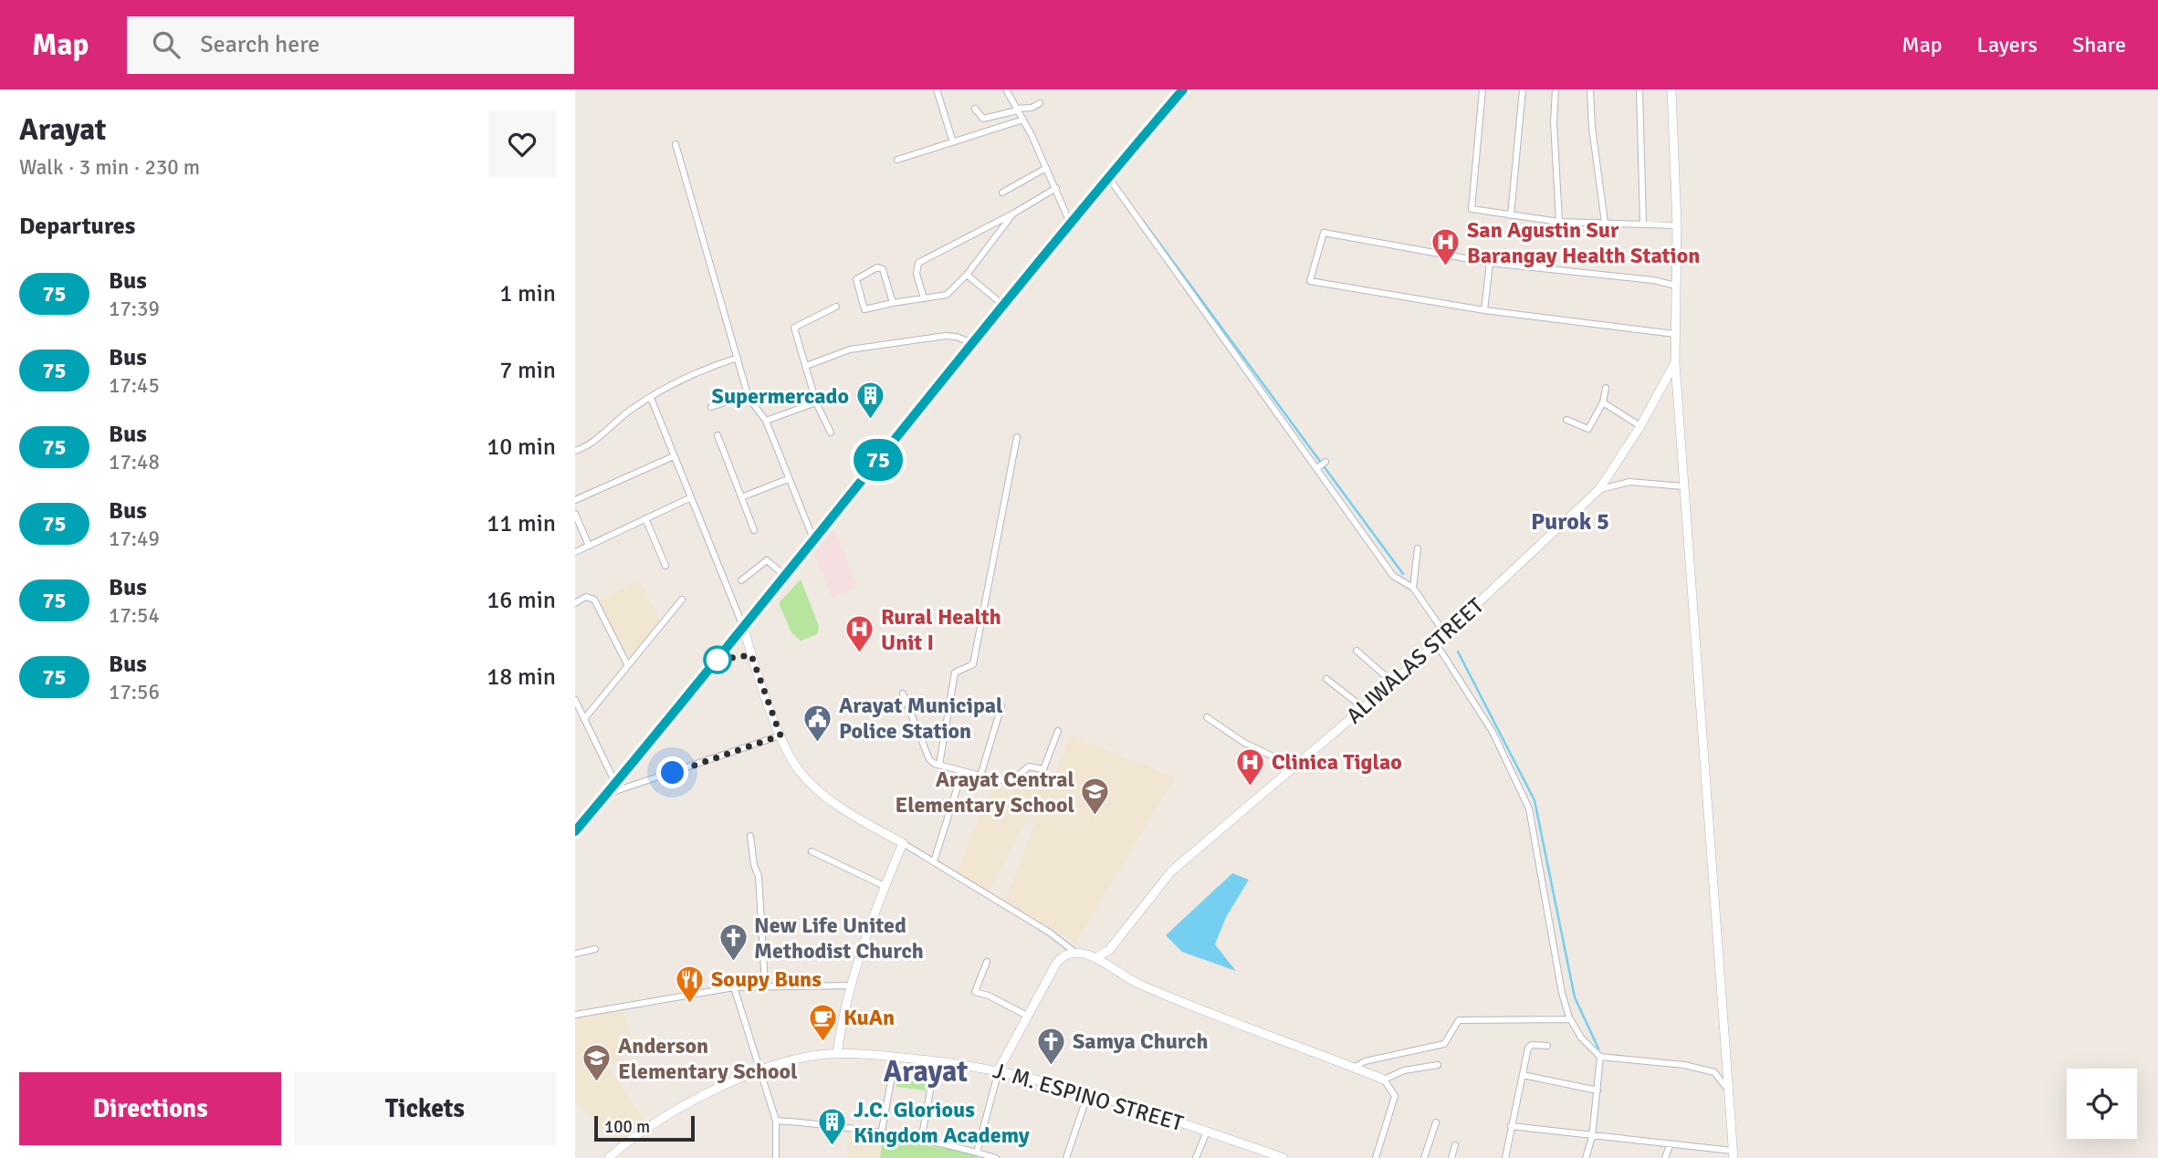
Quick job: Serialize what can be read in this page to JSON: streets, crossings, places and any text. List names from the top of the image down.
{
  "streets": {
    "street": ["ALIWALAS STREET", "J. M. ESPINO STREET"]
  },
  "districts": ["Purok 5", "Arayat"],
  "places": {
    "hospital": ["San Agustin Sur Barangay Health Station", "Rural Health Unit I", "Clinica Tiglao"],
    "building": ["Supermercado", "J.C. Glorious Kingdom Academy"],
    "public building": ["Arayat Municipal Police Station"],
    "school or university": ["Arayat Central Elementary School", "Anderson Elementary School"],
    "church": ["New Life United Methodist Church", "Samya Church"],
    "restaurant": ["Soupy Buns"],
    "cafe": ["KuAn"]
  },
  "lines": ["bus line 75"],
  "scale_bar": "100 m",
  "page": {
    "header": "Map",
    "search": "Search here",
    "nav": ["Map", "Layers", "Share"],
    "heading": [
      ["Arayat", "Walk · 3 min · 230 m"],
      "Departures"
    ],
    "on_map": "75",
    "list": [
      {
        "mark": "75",
        "name": "Bus",
        "note": "17:39",
        "value": "1 min"
      },
      {
        "mark": "75",
        "name": "Bus",
        "note": "17:45",
        "value": "7 min"
      },
      {
        "mark": "75",
        "name": "Bus",
        "note": "17:48",
        "value": "10 min"
      },
      {
        "mark": "75",
        "name": "Bus",
        "note": "17:49",
        "value": "11 min"
      },
      {
        "mark": "75",
        "name": "Bus",
        "note": "17:54",
        "value": "16 min"
      },
      {
        "mark": "75",
        "name": "Bus",
        "note": "17:56",
        "value": "18 min"
      }
    ],
    "buttons": ["Directions", "Tickets"],
    "scale": "100 m"
  }
}
